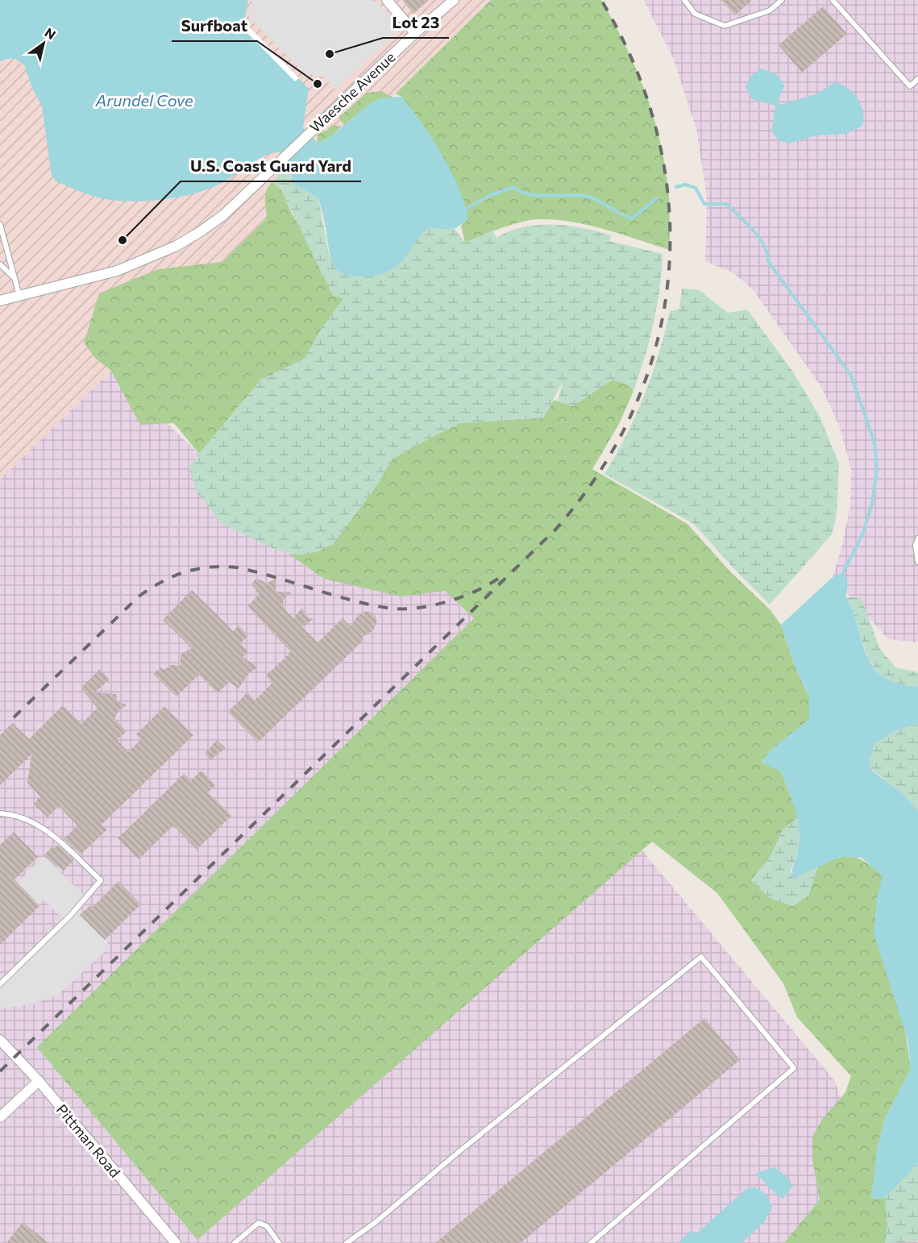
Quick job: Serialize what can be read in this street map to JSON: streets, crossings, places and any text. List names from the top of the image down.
{
  "streets": {
    "street": ["Waesche Avenue", "Pittman Road"]
  },
  "water": ["Arundel Cove"],
  "places": ["Lot 23", "Surfboat", "U.S. Coast Guard Yard"],
  "north": "top right"
}
